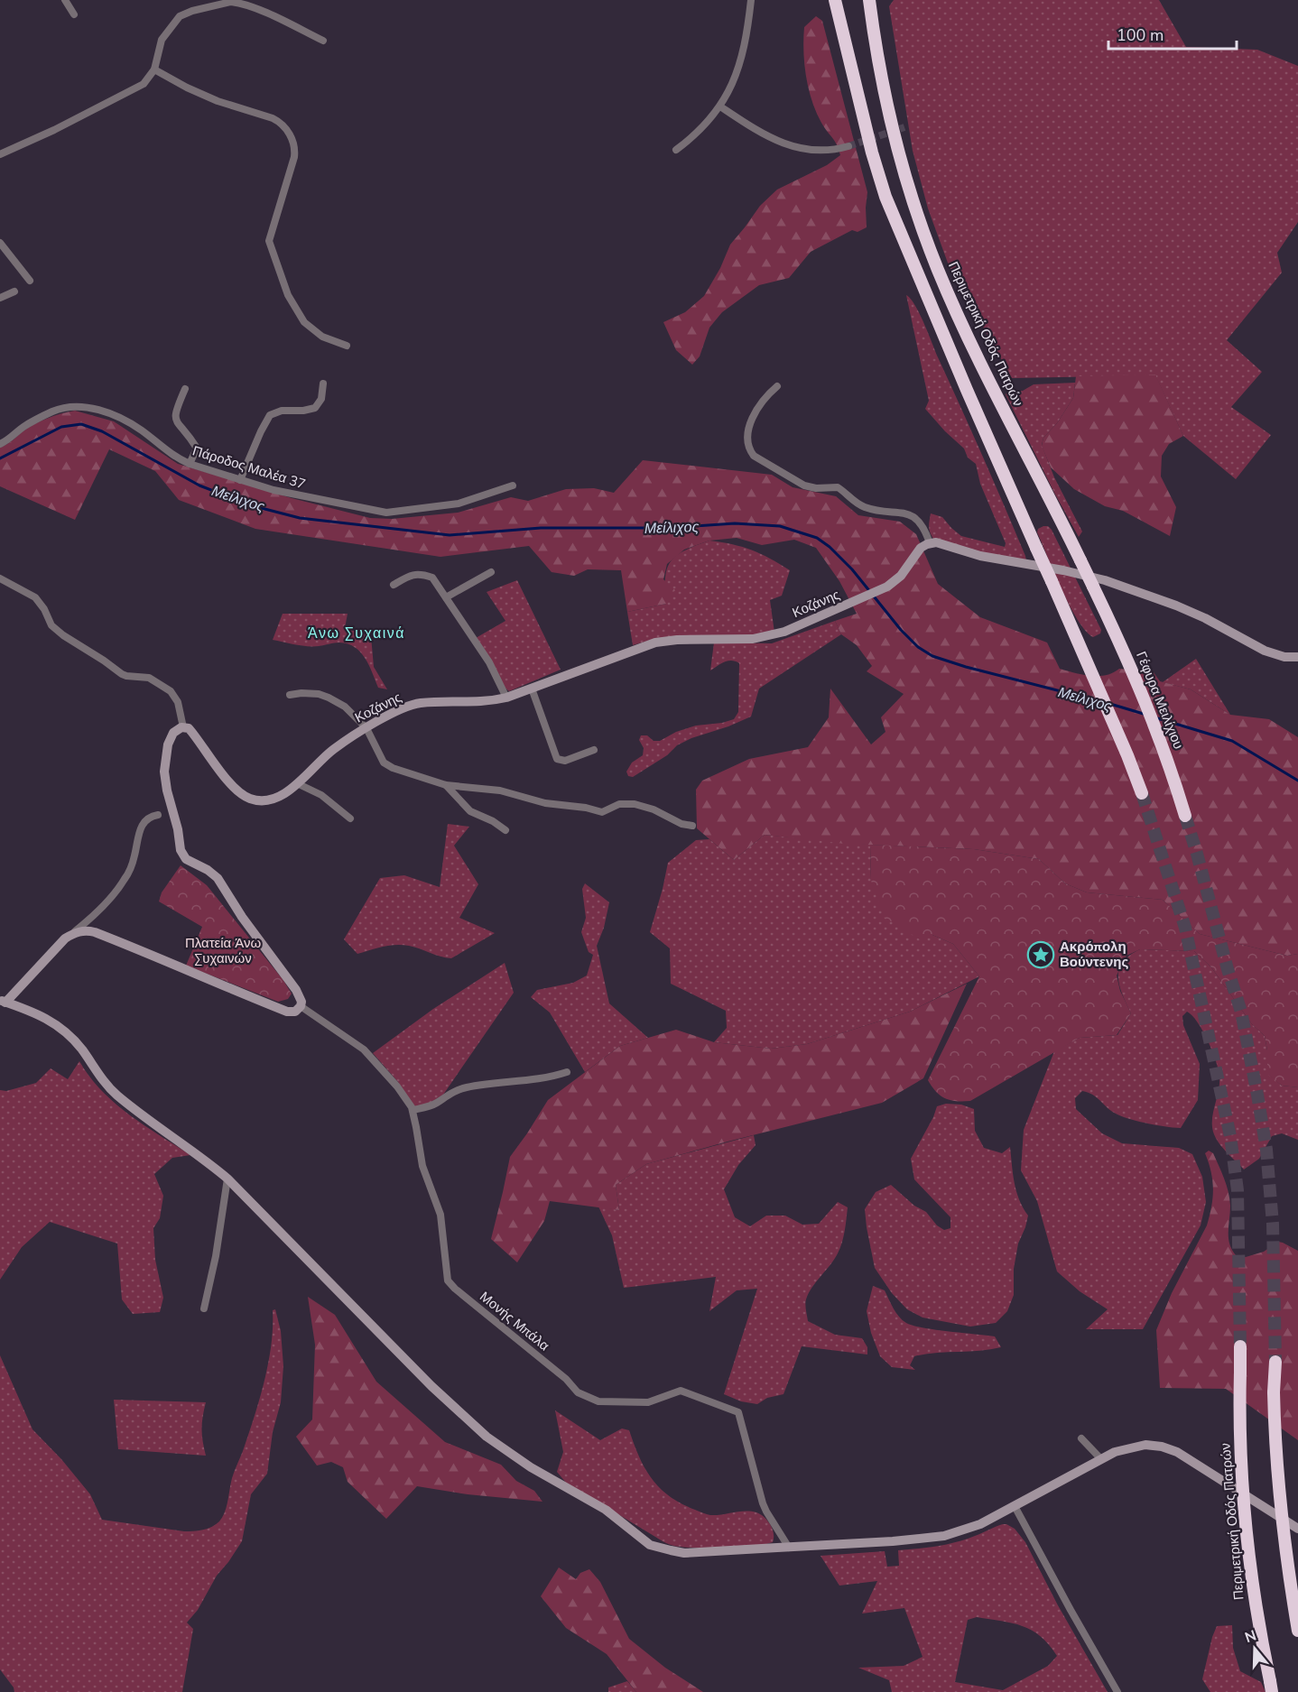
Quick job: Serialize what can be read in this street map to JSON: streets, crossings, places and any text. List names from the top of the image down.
{
  "streets": {
    "highway": ["Περιμετρική Οδός Πατρών", "Γέφυρα Μειλίχιου"],
    "street": ["Πάροδος Μαλέα 37", "Κοζάνης", "Μονής Μπάλα"]
  },
  "crossings": [
    ["Περιμετρική Οδός Πατρών", "Γέφυρα Μειλίχιου"]
  ],
  "districts": ["Άνω Συχαινά"],
  "water": ["Μείλιχος"],
  "parks": ["Πλατεία Άνω Συχαινών"],
  "places": {
    "place": ["Ακρόπολη Βούντενης"]
  },
  "scale_bar": "100 m",
  "north": "top"
}
